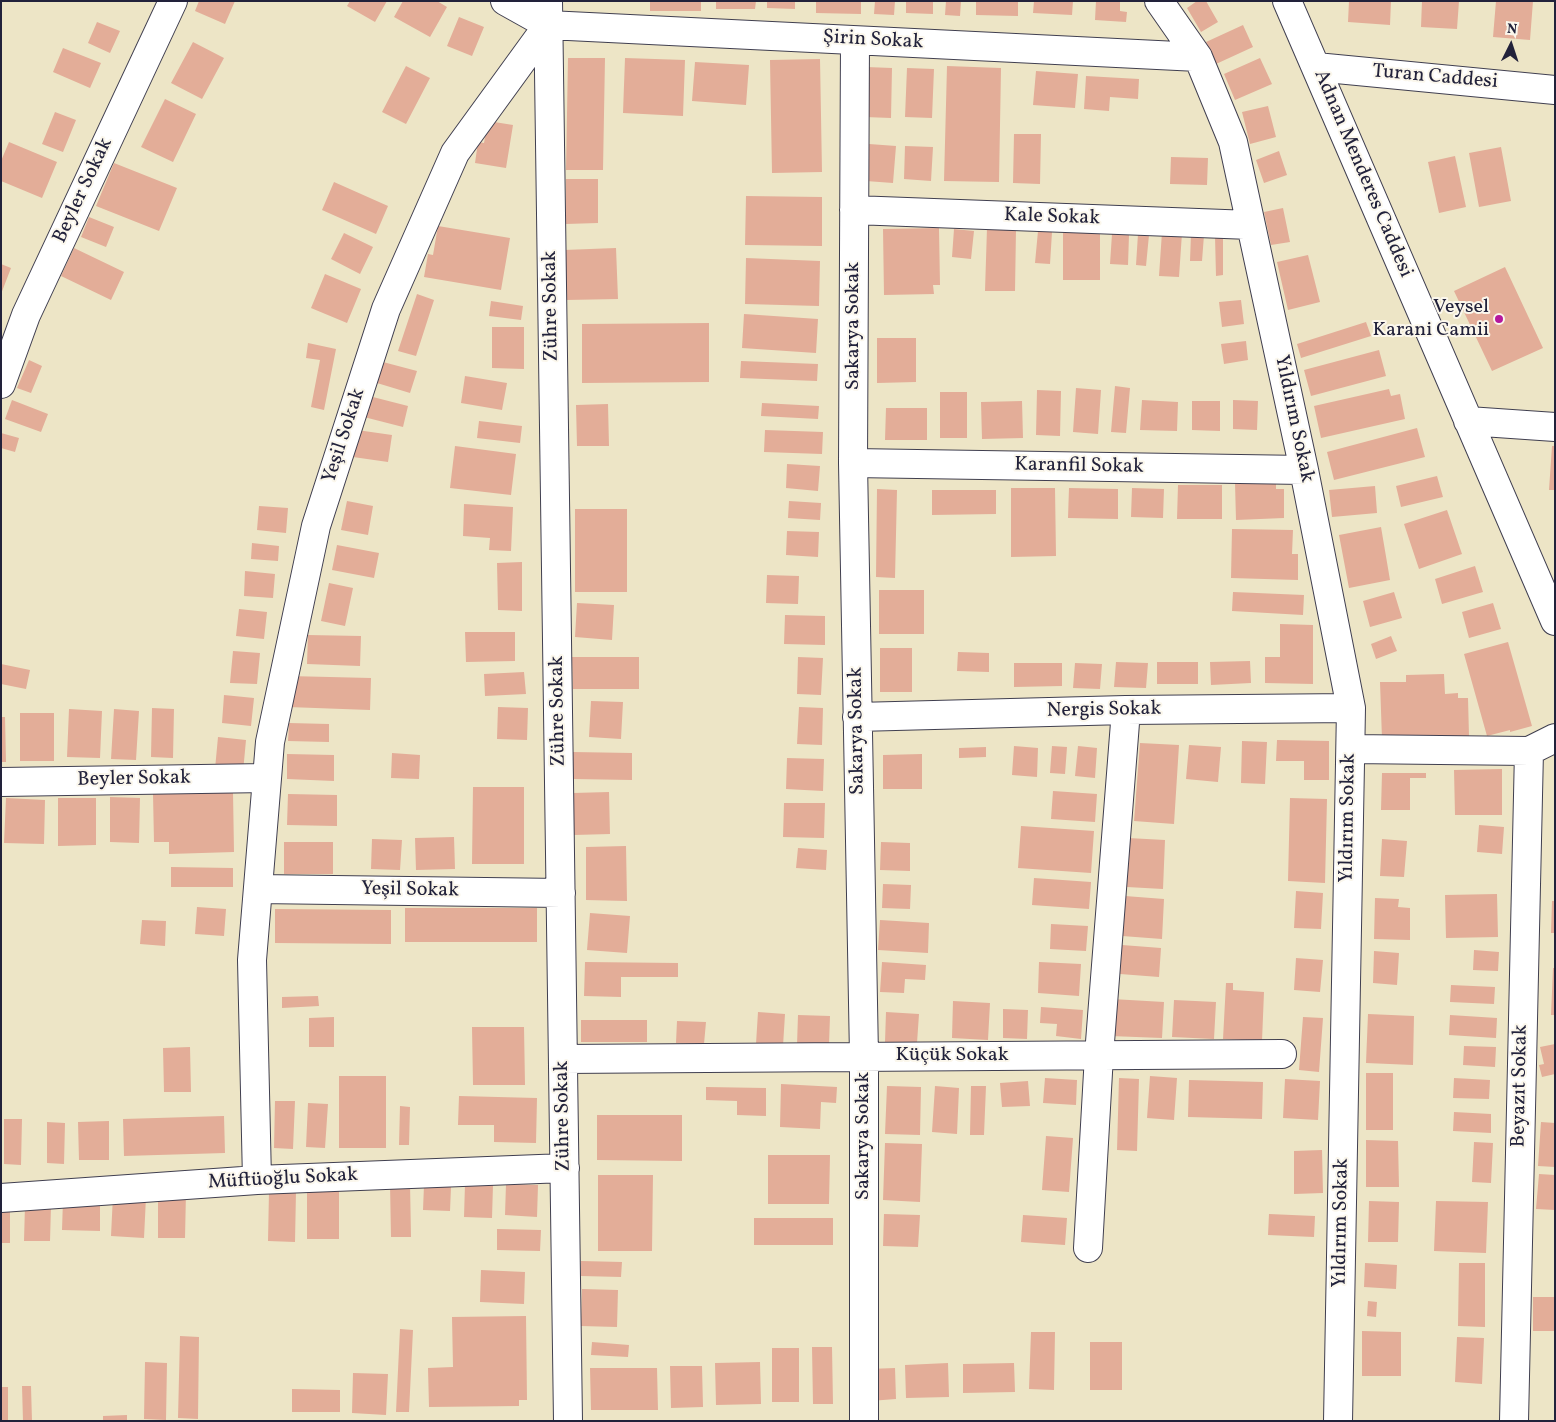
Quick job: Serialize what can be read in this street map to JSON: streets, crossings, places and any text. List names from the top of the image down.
{
  "streets": {
    "street": [
      "Şirin Sokak",
      "Turan Caddesi",
      "Adnan Menderes Caddesi",
      "Beyler Sokak",
      "Kale Sokak",
      "Zühre Sokak",
      "Sakarya Sokak",
      "Yıldırım Sokak",
      "Yeşil Sokak",
      "Karanfil Sokak",
      "Nergis Sokak",
      "Küçük Sokak",
      "Beyazıt Sokak",
      "Müftüoğlu Sokak"
    ]
  },
  "crossings": [
    ["Şirin Sokak", "Zühre Sokak"],
    ["Şirin Sokak", "Sakarya Sokak"],
    ["Şirin Sokak", "Yıldırım Sokak"],
    ["Şirin Sokak", "Yeşil Sokak"],
    ["Turan Caddesi", "Adnan Menderes Caddesi"],
    ["Beyler Sokak", "Yeşil Sokak"],
    ["Kale Sokak", "Sakarya Sokak"],
    ["Kale Sokak", "Yıldırım Sokak"],
    ["Zühre Sokak", "Yeşil Sokak"],
    ["Zühre Sokak", "Küçük Sokak"],
    ["Zühre Sokak", "Müftüoğlu Sokak"],
    ["Sakarya Sokak", "Karanfil Sokak"],
    ["Sakarya Sokak", "Nergis Sokak"],
    ["Sakarya Sokak", "Küçük Sokak"],
    ["Yıldırım Sokak", "Karanfil Sokak"],
    ["Yıldırım Sokak", "Nergis Sokak"],
    ["Yeşil Sokak", "Müftüoğlu Sokak"]
  ],
  "places": ["Veysel Karani Camii"],
  "north": "top"
}
